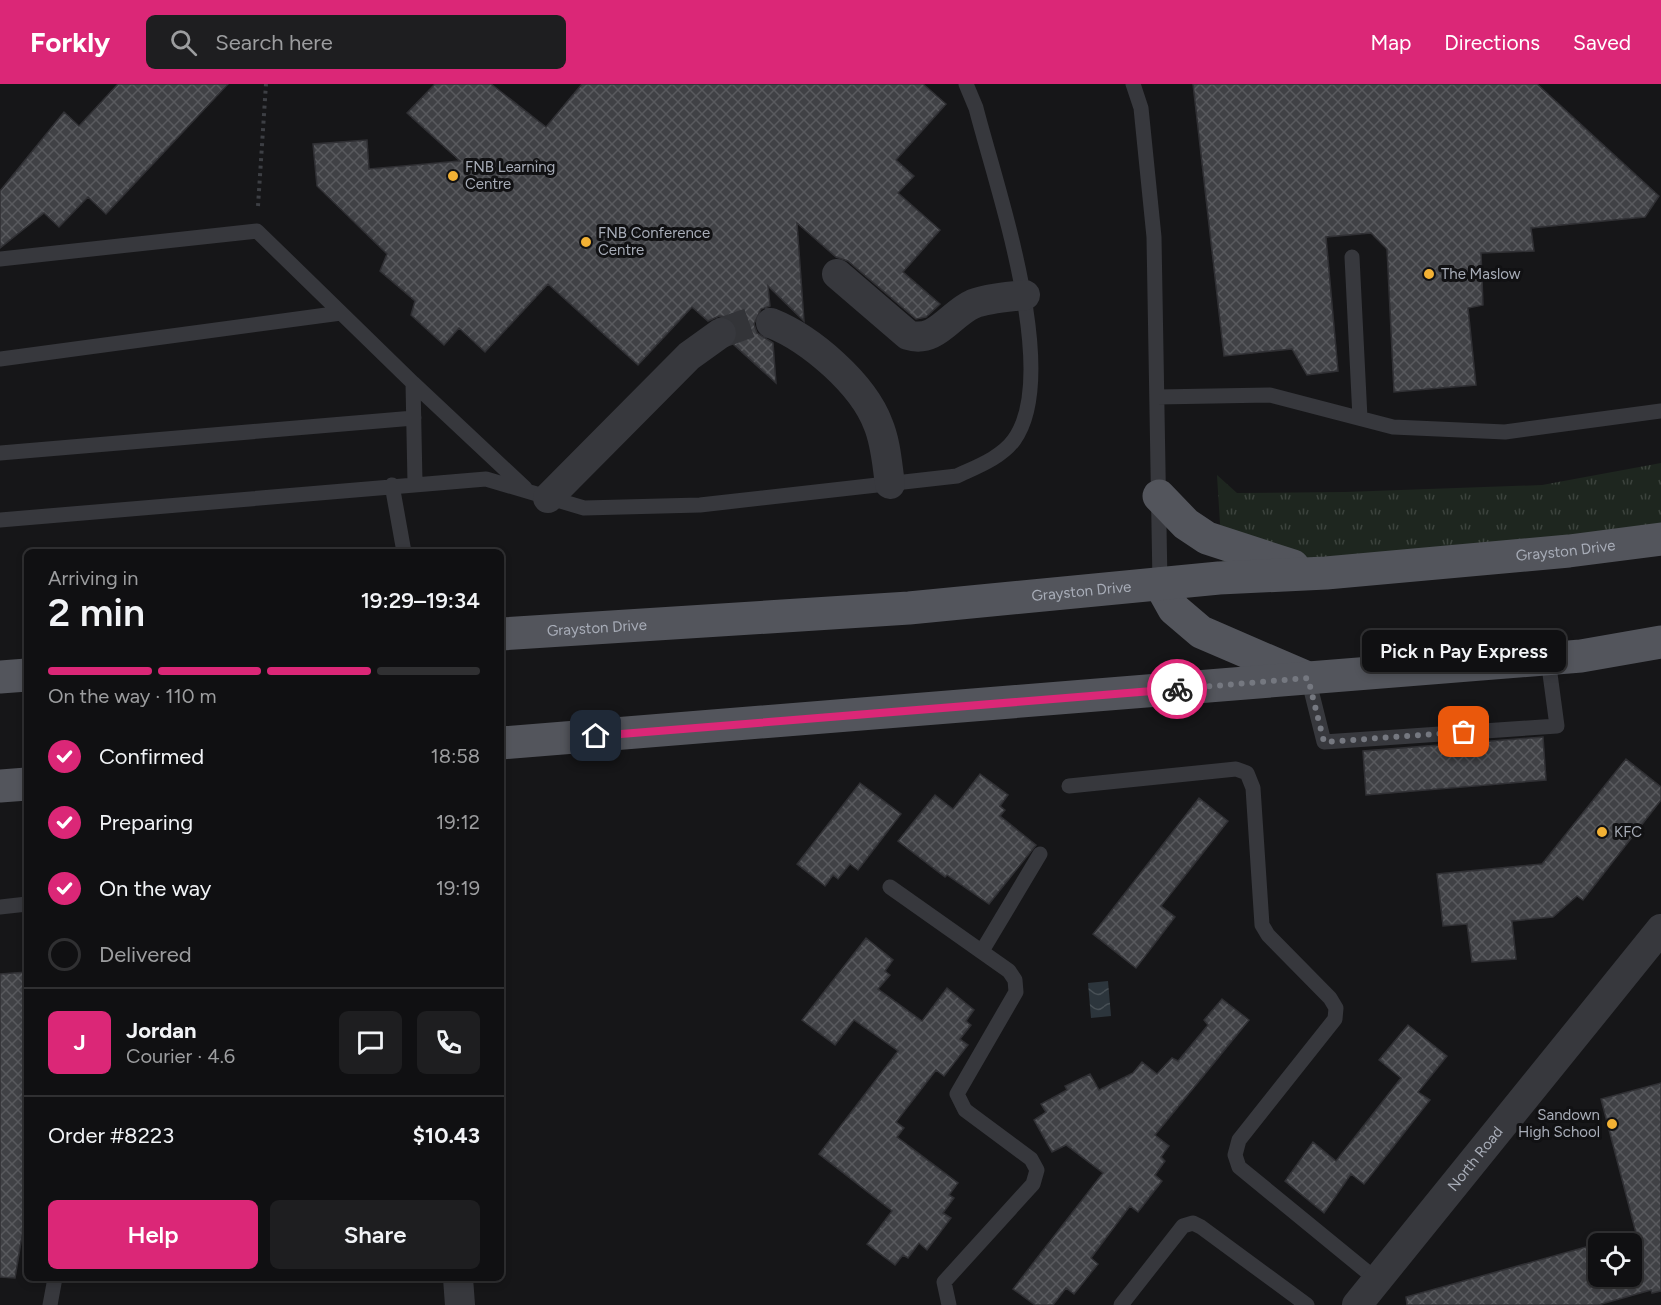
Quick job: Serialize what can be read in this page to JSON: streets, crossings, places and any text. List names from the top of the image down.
{
  "streets": {
    "main road": ["Grayston Drive"],
    "street": ["North Road"]
  },
  "places": [
    "FNB Learning Centre",
    "FNB Conference Centre",
    "The Maslow",
    "Pick n Pay Express",
    "KFC",
    "Sandown High School"
  ],
  "page": {
    "header": "Forkly",
    "search": "Search here",
    "nav": ["Map", "Directions", "Saved"],
    "heading": ["2 min", "Arriving in", "19:29–19:34"],
    "panel": [
      "Jordan",
      "Courier · 4.6",
      "Order #8223",
      "$10.43"
    ],
    "bubble": "Pick n Pay Express",
    "bar": "On the way · 110 m",
    "list": [
      ["Confirmed", "18:58"],
      ["Preparing", "19:12"],
      ["On the way", "19:19"],
      "Delivered"
    ],
    "round": "J",
    "buttons": ["Help", "Share"]
  }
}
